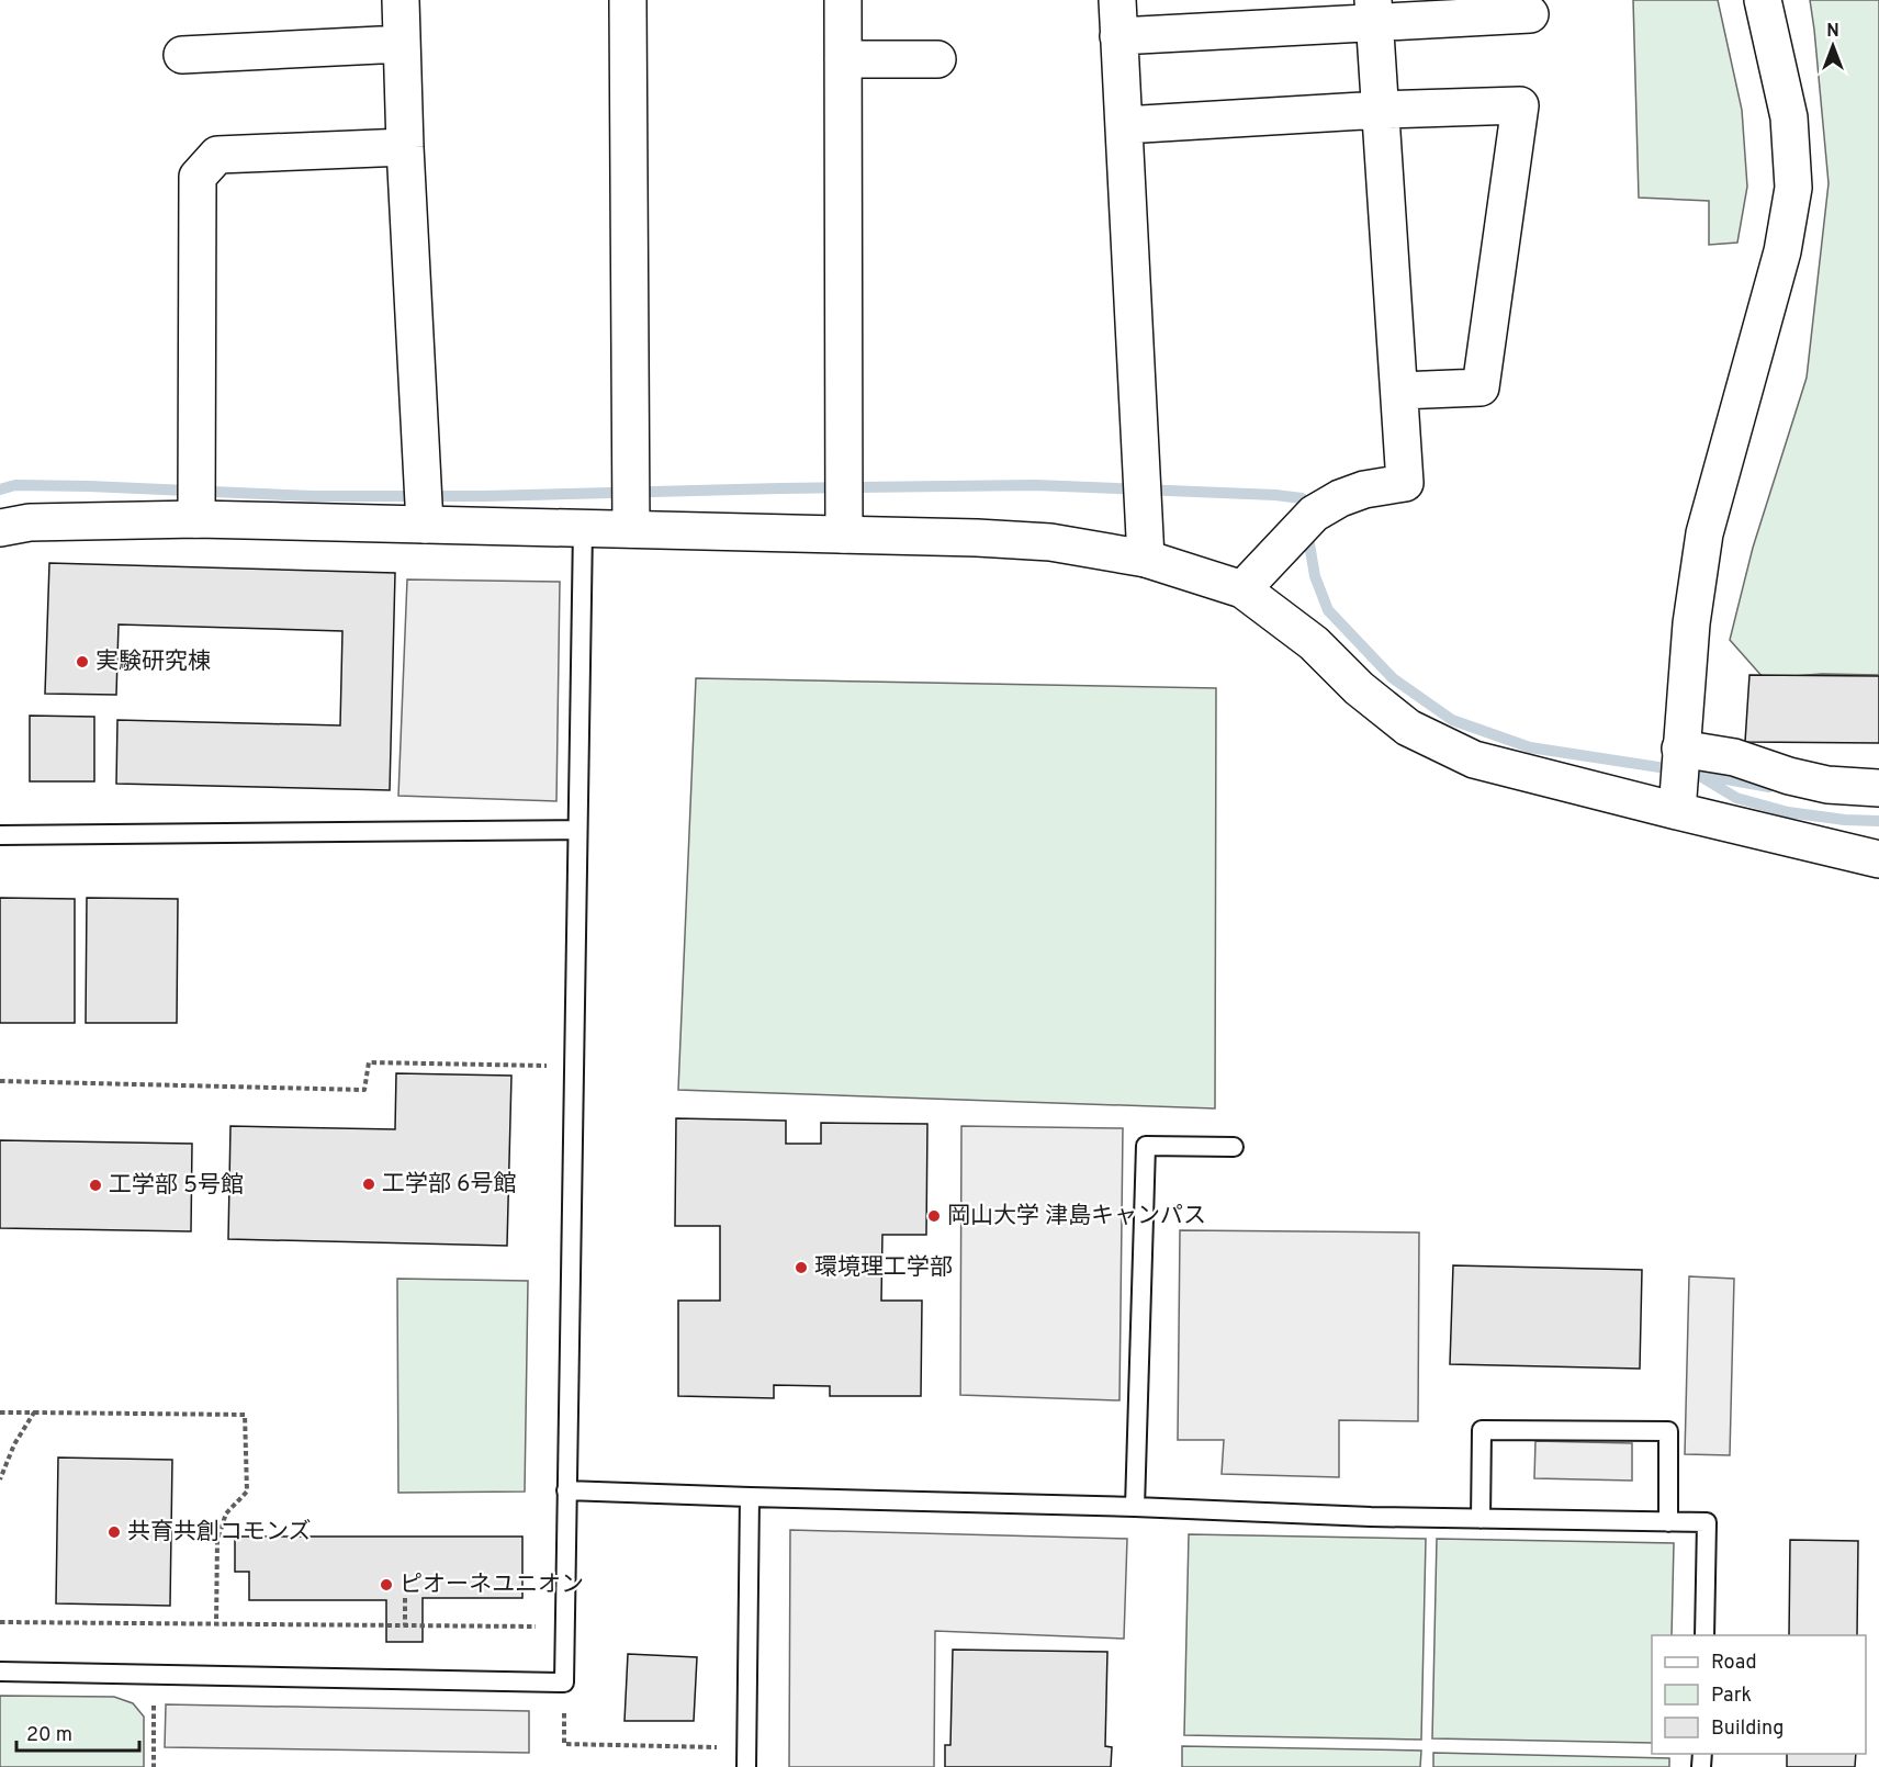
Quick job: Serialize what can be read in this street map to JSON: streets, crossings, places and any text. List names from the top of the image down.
{
  "places": [
    "実験研究棟",
    "工学部 6号館",
    "工学部 5号館",
    "岡山大学 津島キャンパス",
    "環境理工学部",
    "共育共創コモンズ",
    "ピオーネユニオン"
  ],
  "legend": ["Road", "Park", "Building"],
  "scale_bar": "20 m",
  "north": "top"
}
